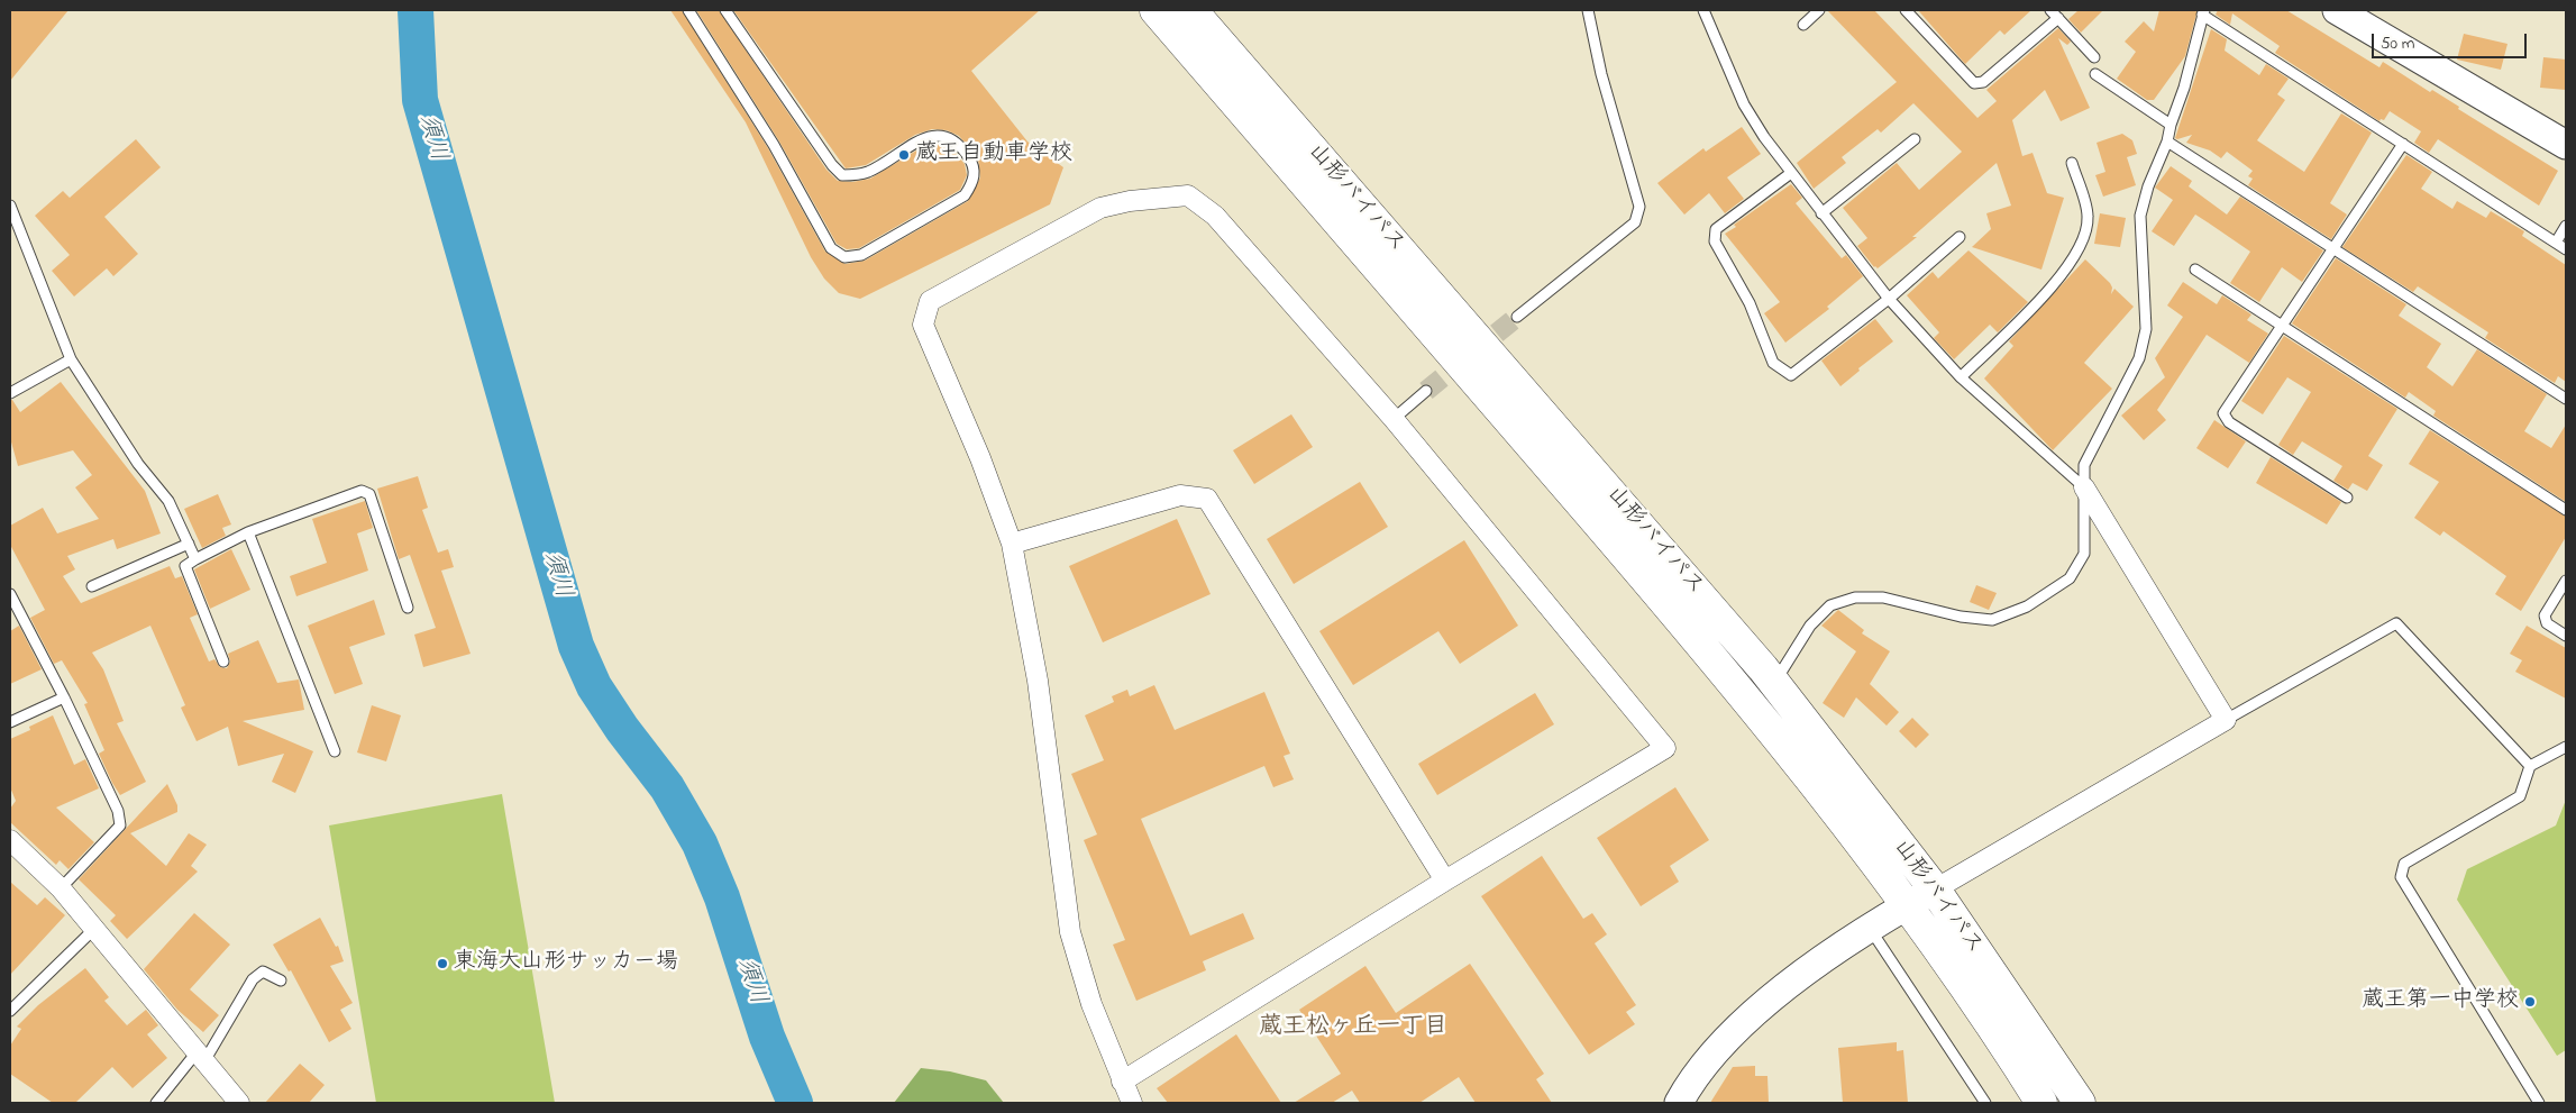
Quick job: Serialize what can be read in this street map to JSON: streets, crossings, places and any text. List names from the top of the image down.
{
  "streets": {
    "highway": ["山形バイパス"]
  },
  "districts": ["蔵王松ヶ丘一丁目"],
  "water": ["須川"],
  "places": ["蔵王自動車学校", "東海大山形サッカー場", "蔵王第一中学校"],
  "scale_bar": "50 m"
}
